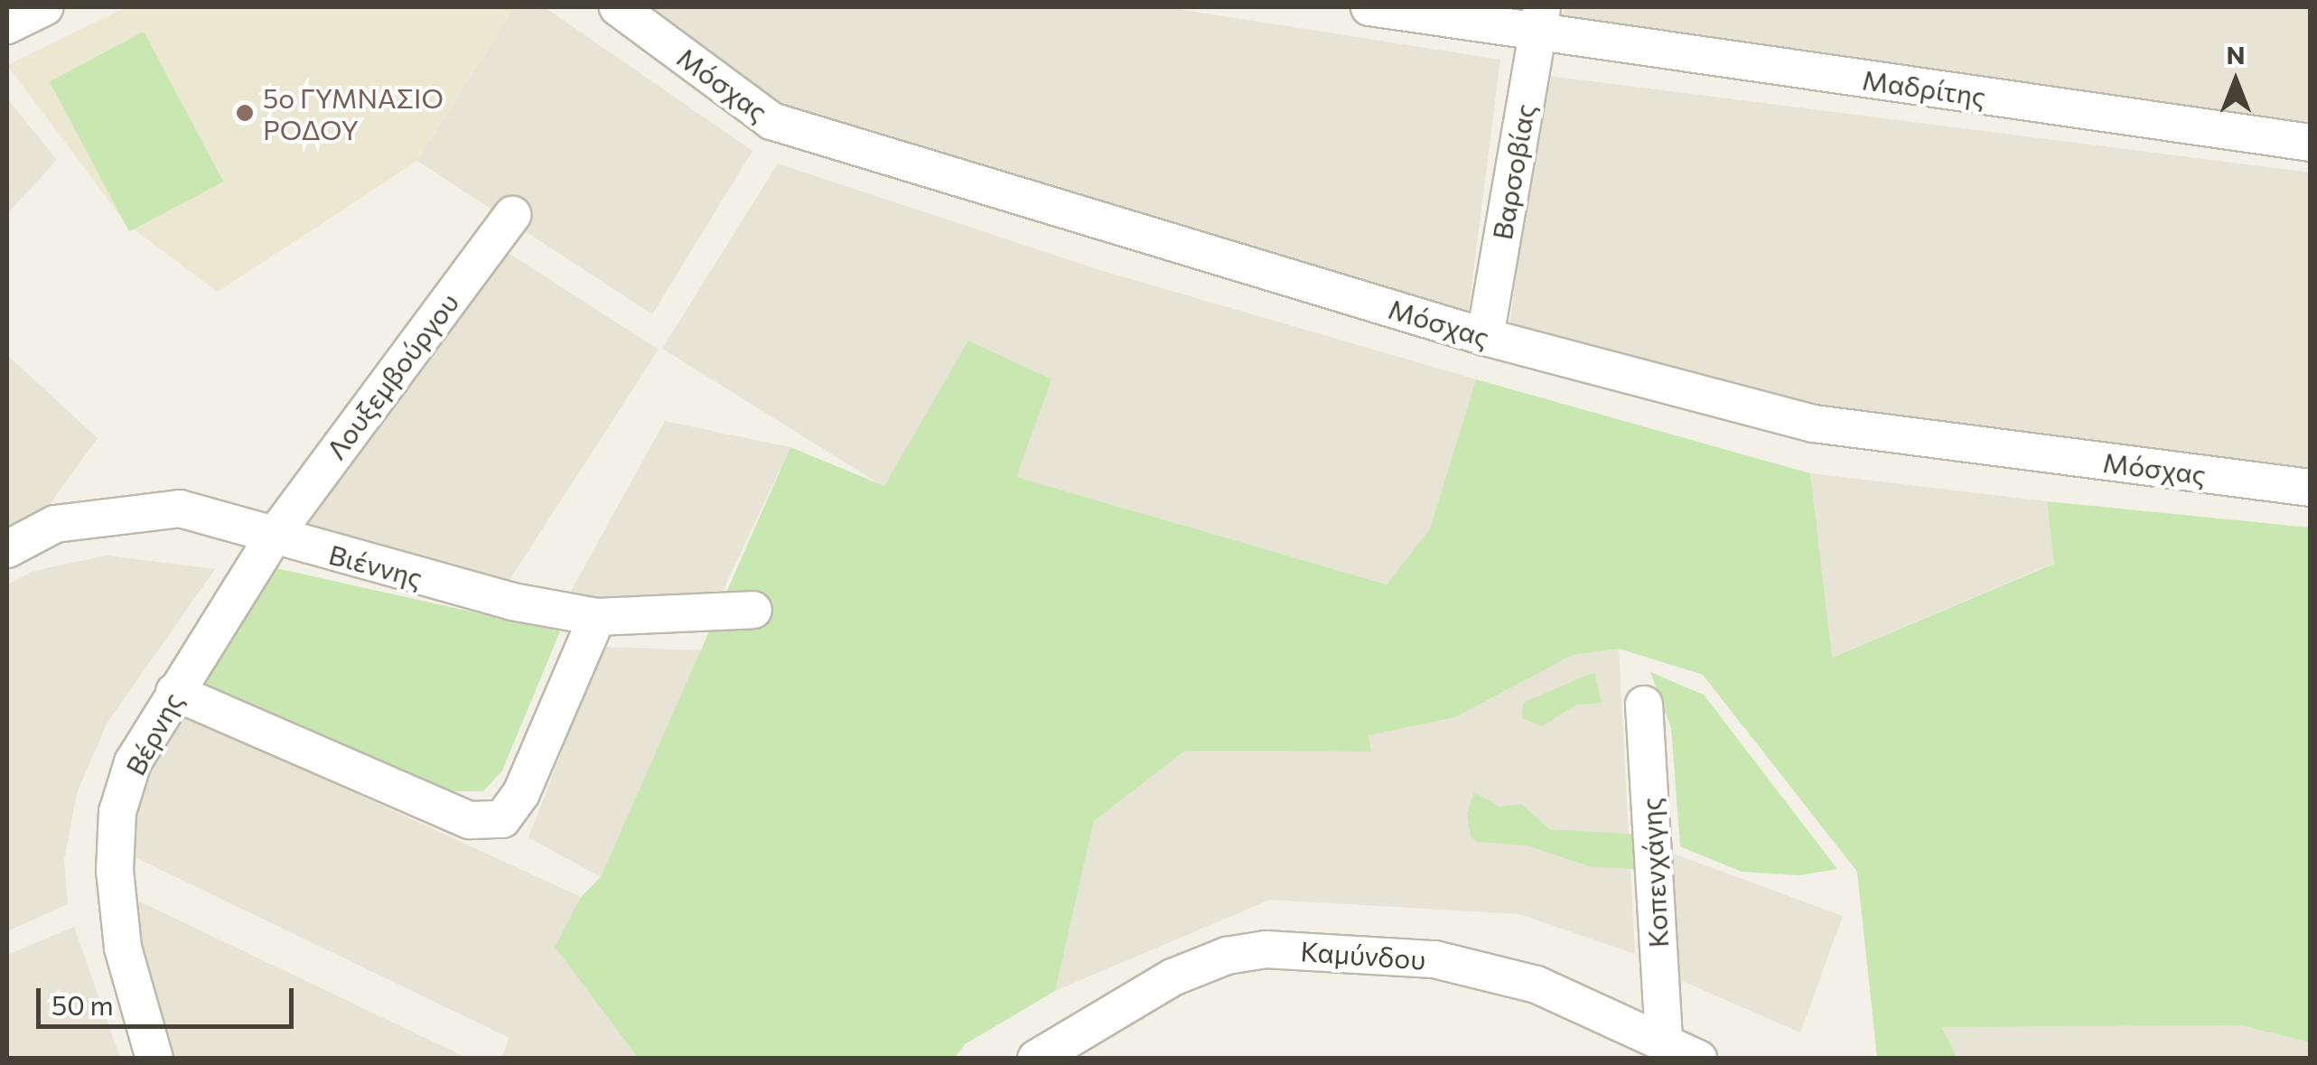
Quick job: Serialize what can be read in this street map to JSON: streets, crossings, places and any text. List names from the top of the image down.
{
  "streets": {
    "street": [
      "Μόσχας",
      "Μαδρίτης",
      "Βαρσοβίας",
      "Λουξεμβούργου",
      "Βιέννης",
      "Βέρνης",
      "Κοπενχάγης",
      "Καμύνδου"
    ]
  },
  "crossings": [
    ["Μόσχας", "Βαρσοβίας"],
    ["Μαδρίτης", "Βαρσοβίας"],
    ["Λουξεμβούργου", "Βιέννης"],
    ["Λουξεμβούργου", "Βέρνης"],
    ["Βιέννης", "Βέρνης"],
    ["Κοπενχάγης", "Καμύνδου"]
  ],
  "places": ["5ο ΓΥΜΝΑΣΙΟ ΡΟΔΟΥ"],
  "scale_bar": "50 m",
  "north": "top"
}
